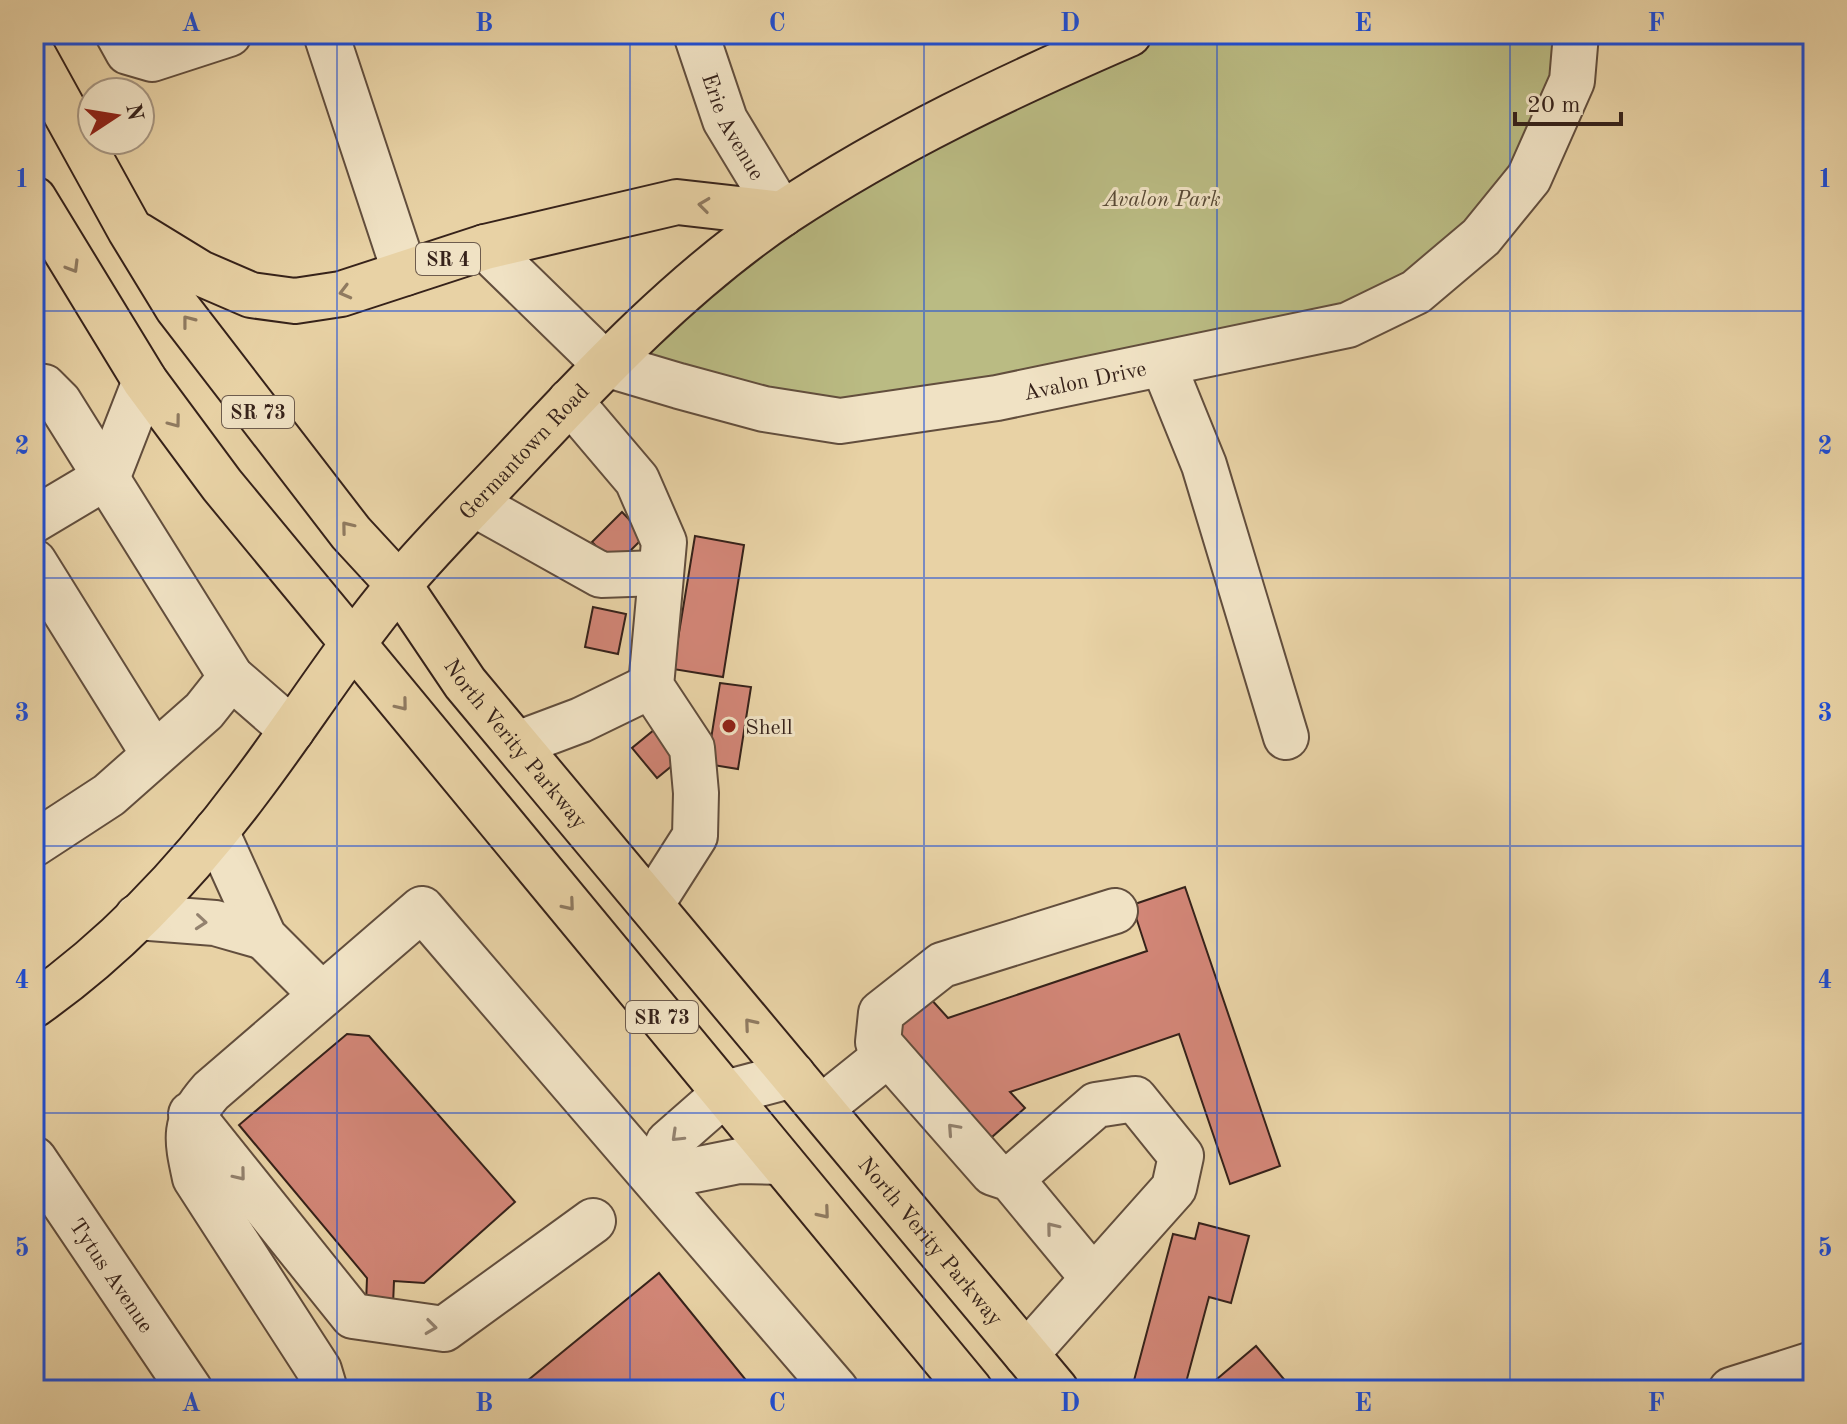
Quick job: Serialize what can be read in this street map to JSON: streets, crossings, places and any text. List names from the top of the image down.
{
  "streets": {
    "main road": [
      "SR 4",
      "SR 73",
      "Germantown Road",
      "North Verity Parkway"
    ],
    "street": ["Erie Avenue", "Avalon Drive", "Tytus Avenue"]
  },
  "crossings": [
    ["Erie Avenue", "SR 4"],
    ["Erie Avenue", "Germantown Road"],
    ["SR 4", "Avalon Drive"],
    ["SR 4", "Germantown Road"],
    ["SR 4", "North Verity Parkway"],
    ["Avalon Drive", "Germantown Road"],
    ["SR 73", "Germantown Road"],
    ["Germantown Road", "North Verity Parkway"]
  ],
  "parks": ["Avalon Park"],
  "places": ["Shell"],
  "scale_bar": "20 m",
  "north": "right",
  "grid": {
    "columns": [
      "A",
      "B",
      "C",
      "D",
      "E",
      "F"
    ],
    "rows": [
      "1",
      "2",
      "3",
      "4",
      "5"
    ]
  }
}
